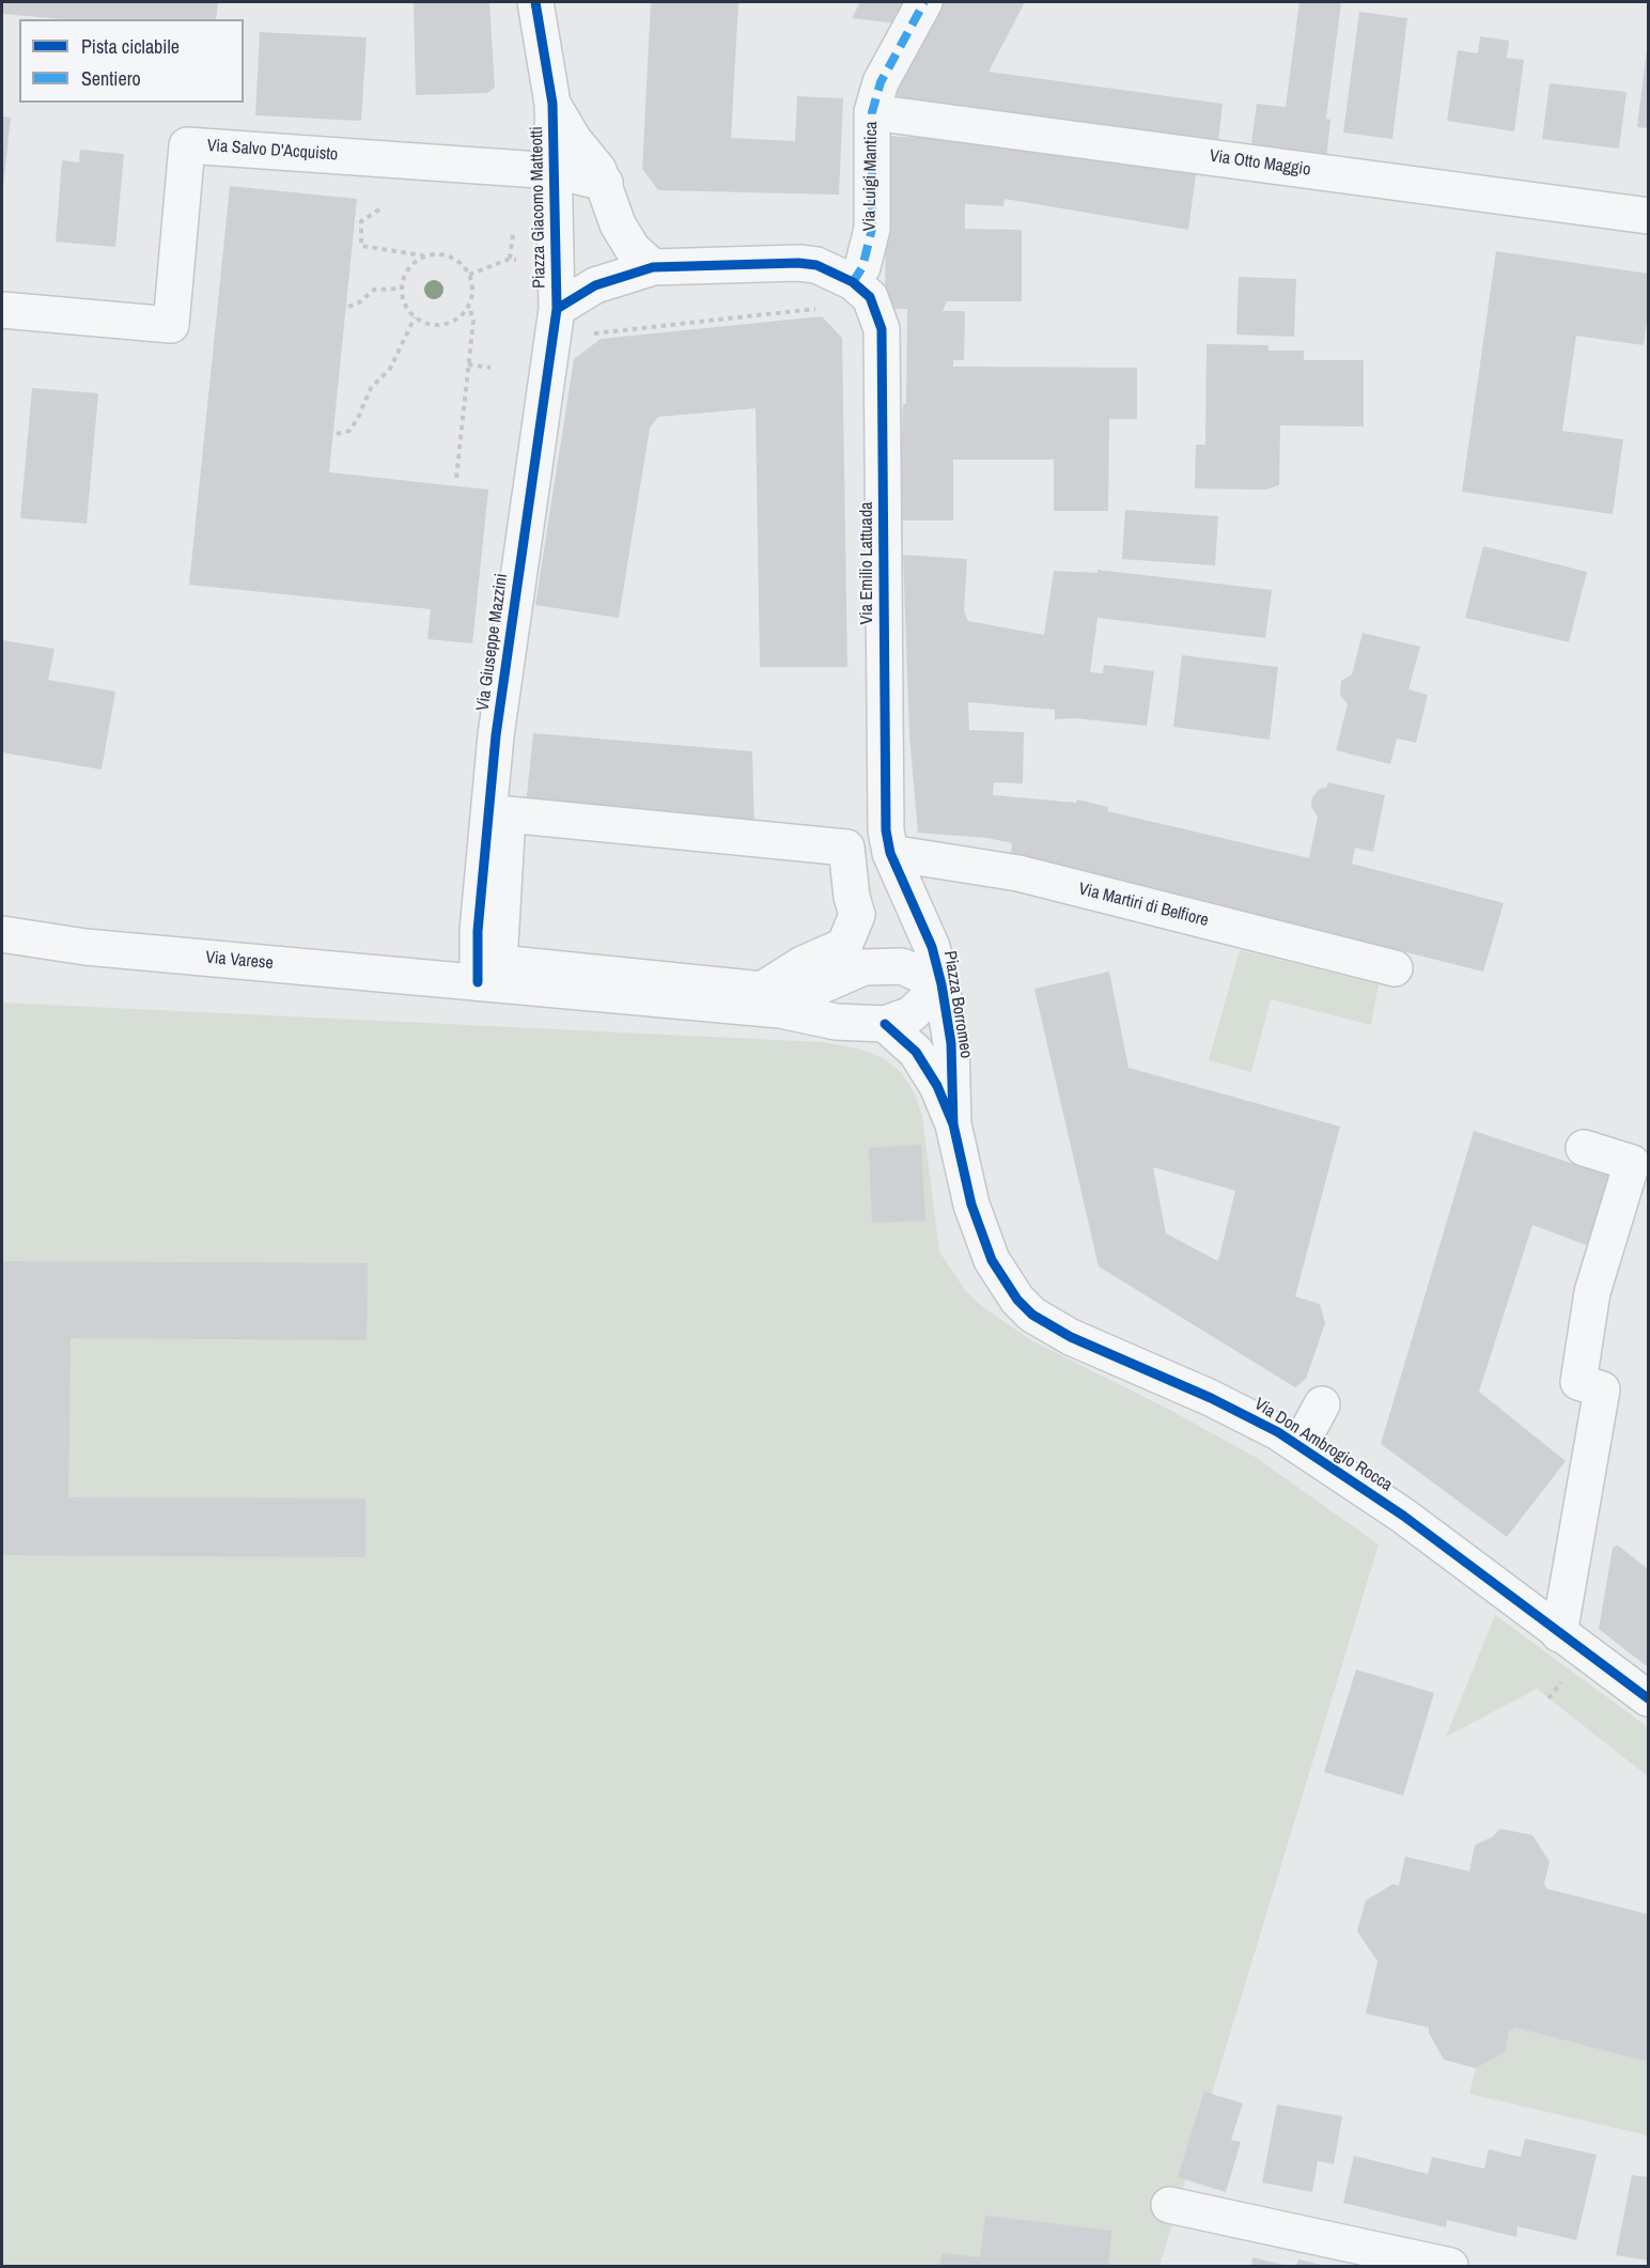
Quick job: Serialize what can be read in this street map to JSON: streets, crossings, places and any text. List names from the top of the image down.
{
  "streets": {
    "street": [
      "Via Salvo D'Acquisto",
      "Via Otto Maggio",
      "Via Luigi Mantica",
      "Piazza Giacomo Matteotti",
      "Via Emilio Lattuada",
      "Via Giuseppe Mazzini",
      "Via Martiri di Belfiore",
      "Via Varese",
      "Piazza Borromeo",
      "Via Don Ambrogio Rocca"
    ]
  },
  "crossings": [
    ["Via Salvo D'Acquisto", "Piazza Giacomo Matteotti"],
    ["Via Otto Maggio", "Via Luigi Mantica"],
    ["Via Luigi Mantica", "Piazza Giacomo Matteotti"],
    ["Via Luigi Mantica", "Via Emilio Lattuada"],
    ["Piazza Giacomo Matteotti", "Via Emilio Lattuada"],
    ["Piazza Giacomo Matteotti", "Via Giuseppe Mazzini"],
    ["Via Emilio Lattuada", "Via Martiri di Belfiore"],
    ["Via Emilio Lattuada", "Piazza Borromeo"],
    ["Via Giuseppe Mazzini", "Via Varese"],
    ["Via Martiri di Belfiore", "Piazza Borromeo"],
    ["Via Varese", "Piazza Borromeo"],
    ["Piazza Borromeo", "Via Don Ambrogio Rocca"]
  ],
  "legend": ["Pista ciclabile", "Sentiero"]
}
